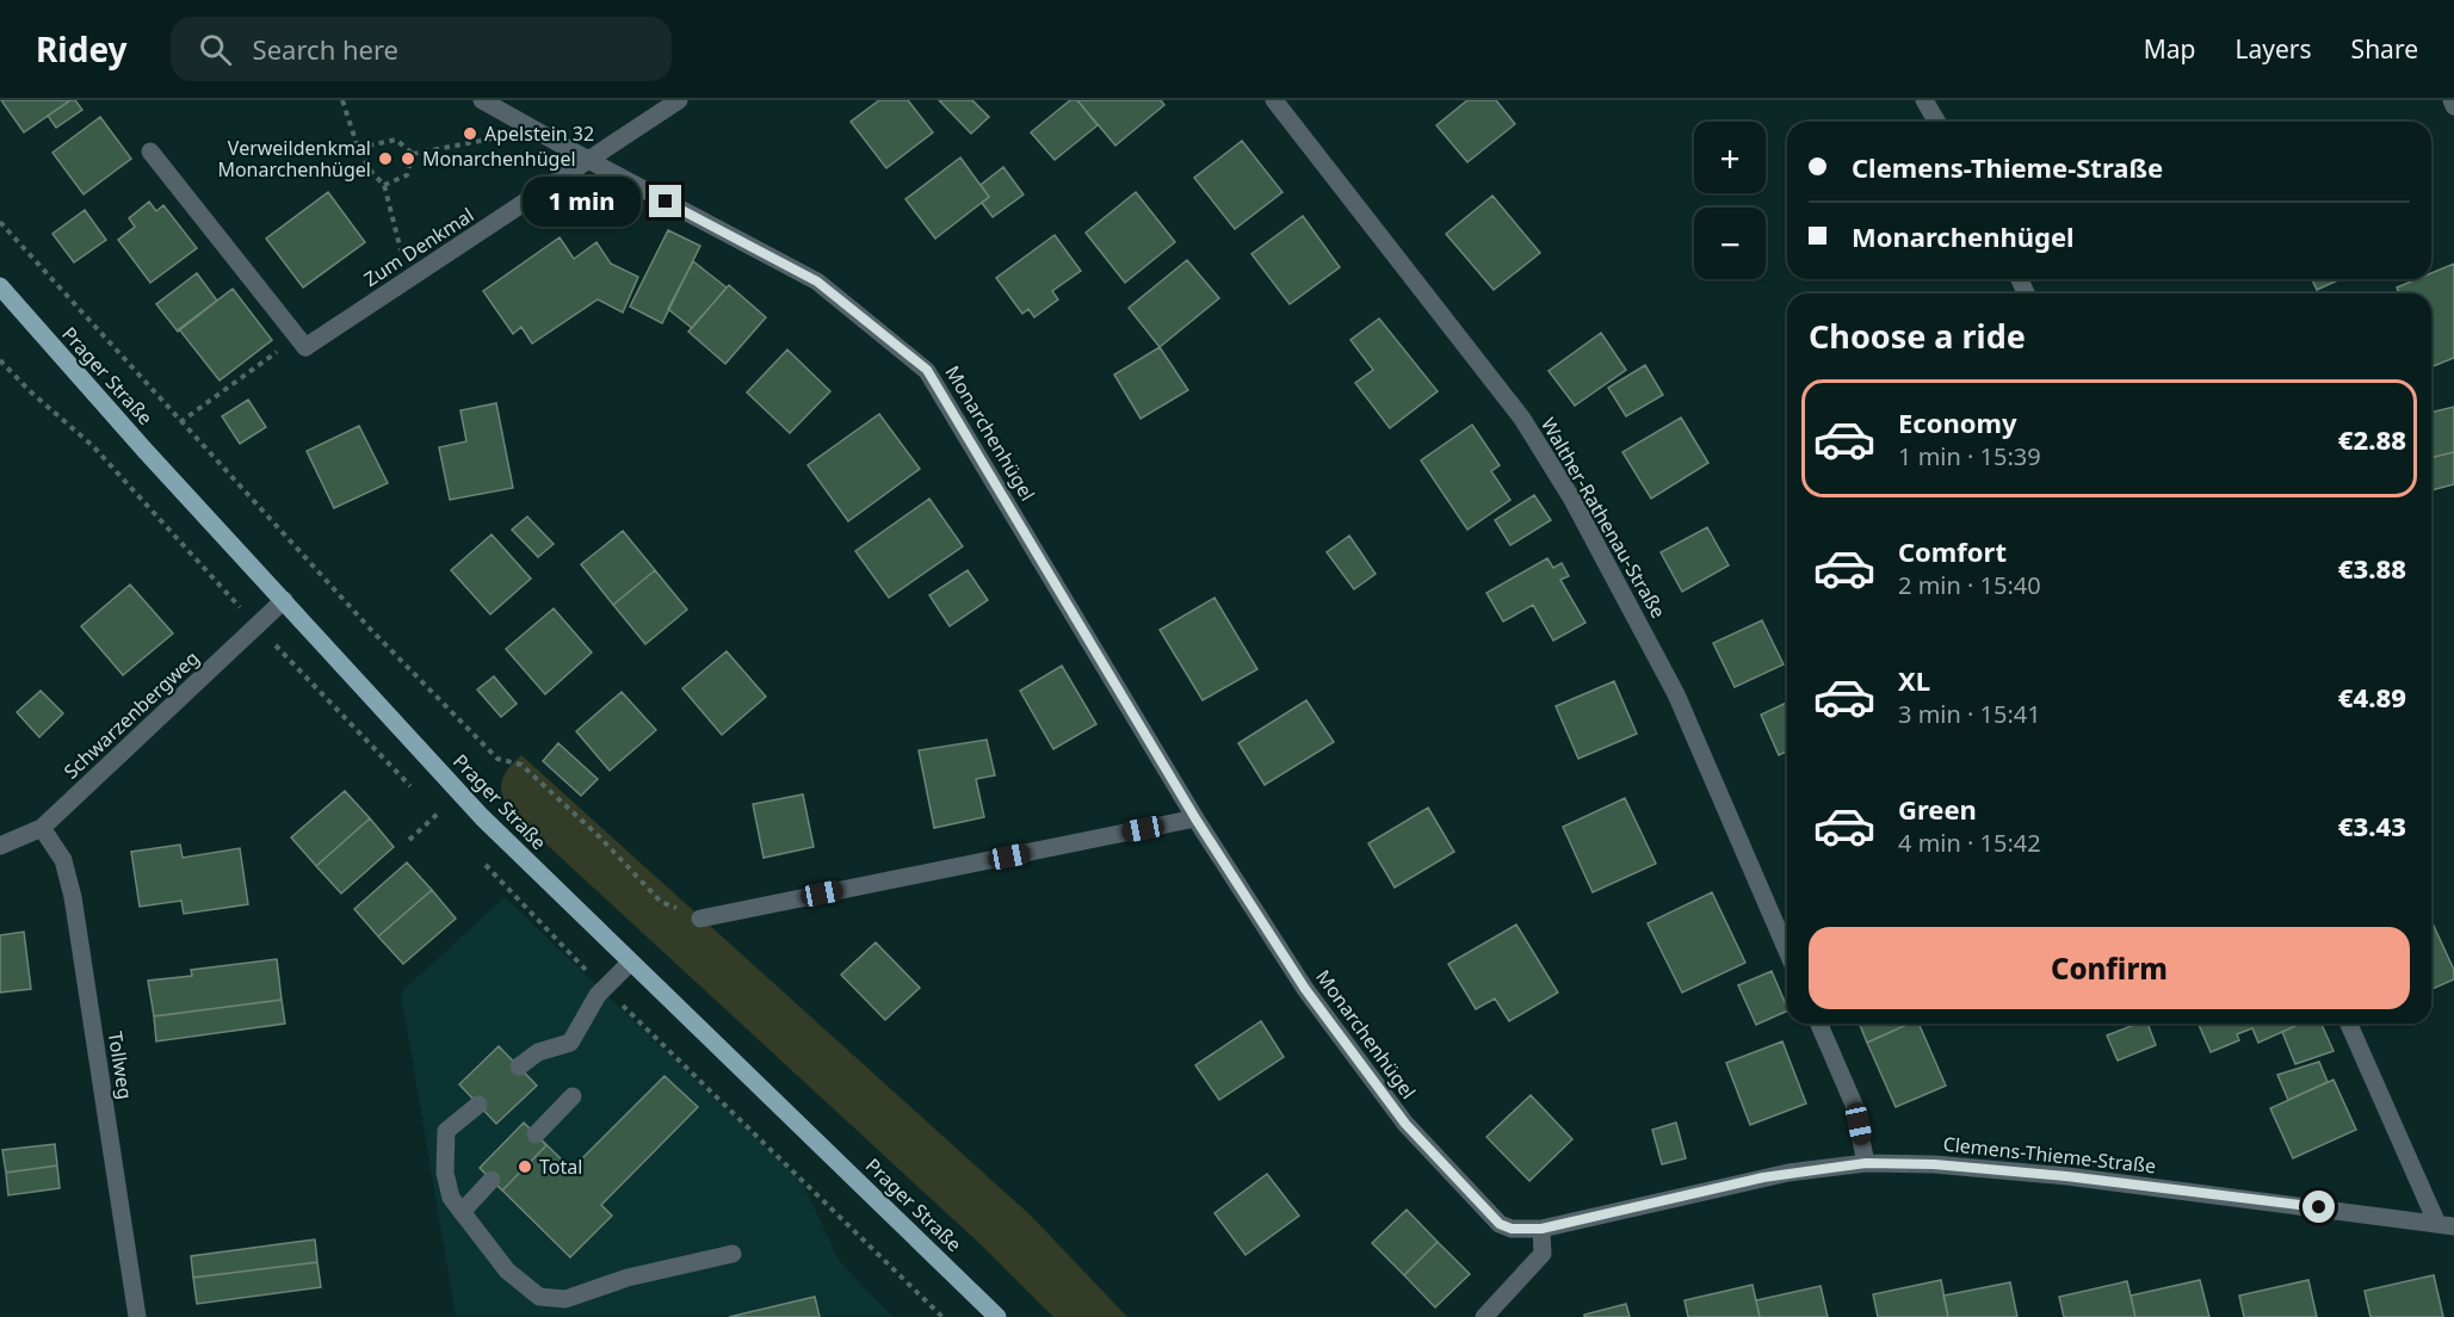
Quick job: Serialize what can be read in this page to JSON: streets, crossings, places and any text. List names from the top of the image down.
{
  "streets": {
    "main road": ["Prager Straße"],
    "street": [
      "Zum Denkmal",
      "Monarchenhügel",
      "Walther-Rathenau-Straße",
      "Schwarzenbergweg",
      "Tollweg",
      "Clemens-Thieme-Straße"
    ]
  },
  "crossings": [
    ["Zum Denkmal", "Monarchenhügel"],
    ["Prager Straße", "Schwarzenbergweg"],
    ["Monarchenhügel", "Clemens-Thieme-Straße"],
    ["Schwarzenbergweg", "Tollweg"]
  ],
  "places": [
    "Apelstein 32",
    "Verweildenkmal Monarchenhügel",
    "Monarchenhügel",
    "Total"
  ],
  "page": {
    "header": "Ridey",
    "search": "Search here",
    "nav": ["Map", "Layers", "Share"],
    "map_buttons": ["+", "−"],
    "banner": ["Clemens-Thieme-Straße", "Monarchenhügel"],
    "bubble": "1 min",
    "heading": "Choose a ride",
    "list": [
      {
        "name": "Economy",
        "note": "1 min · 15:39",
        "value": "€2.88"
      },
      {
        "name": "Comfort",
        "note": "2 min · 15:40",
        "value": "€3.88"
      },
      {
        "name": "XL",
        "note": "3 min · 15:41",
        "value": "€4.89"
      },
      {
        "name": "Green",
        "note": "4 min · 15:42",
        "value": "€3.43"
      }
    ],
    "buttons": "Confirm"
  }
}
